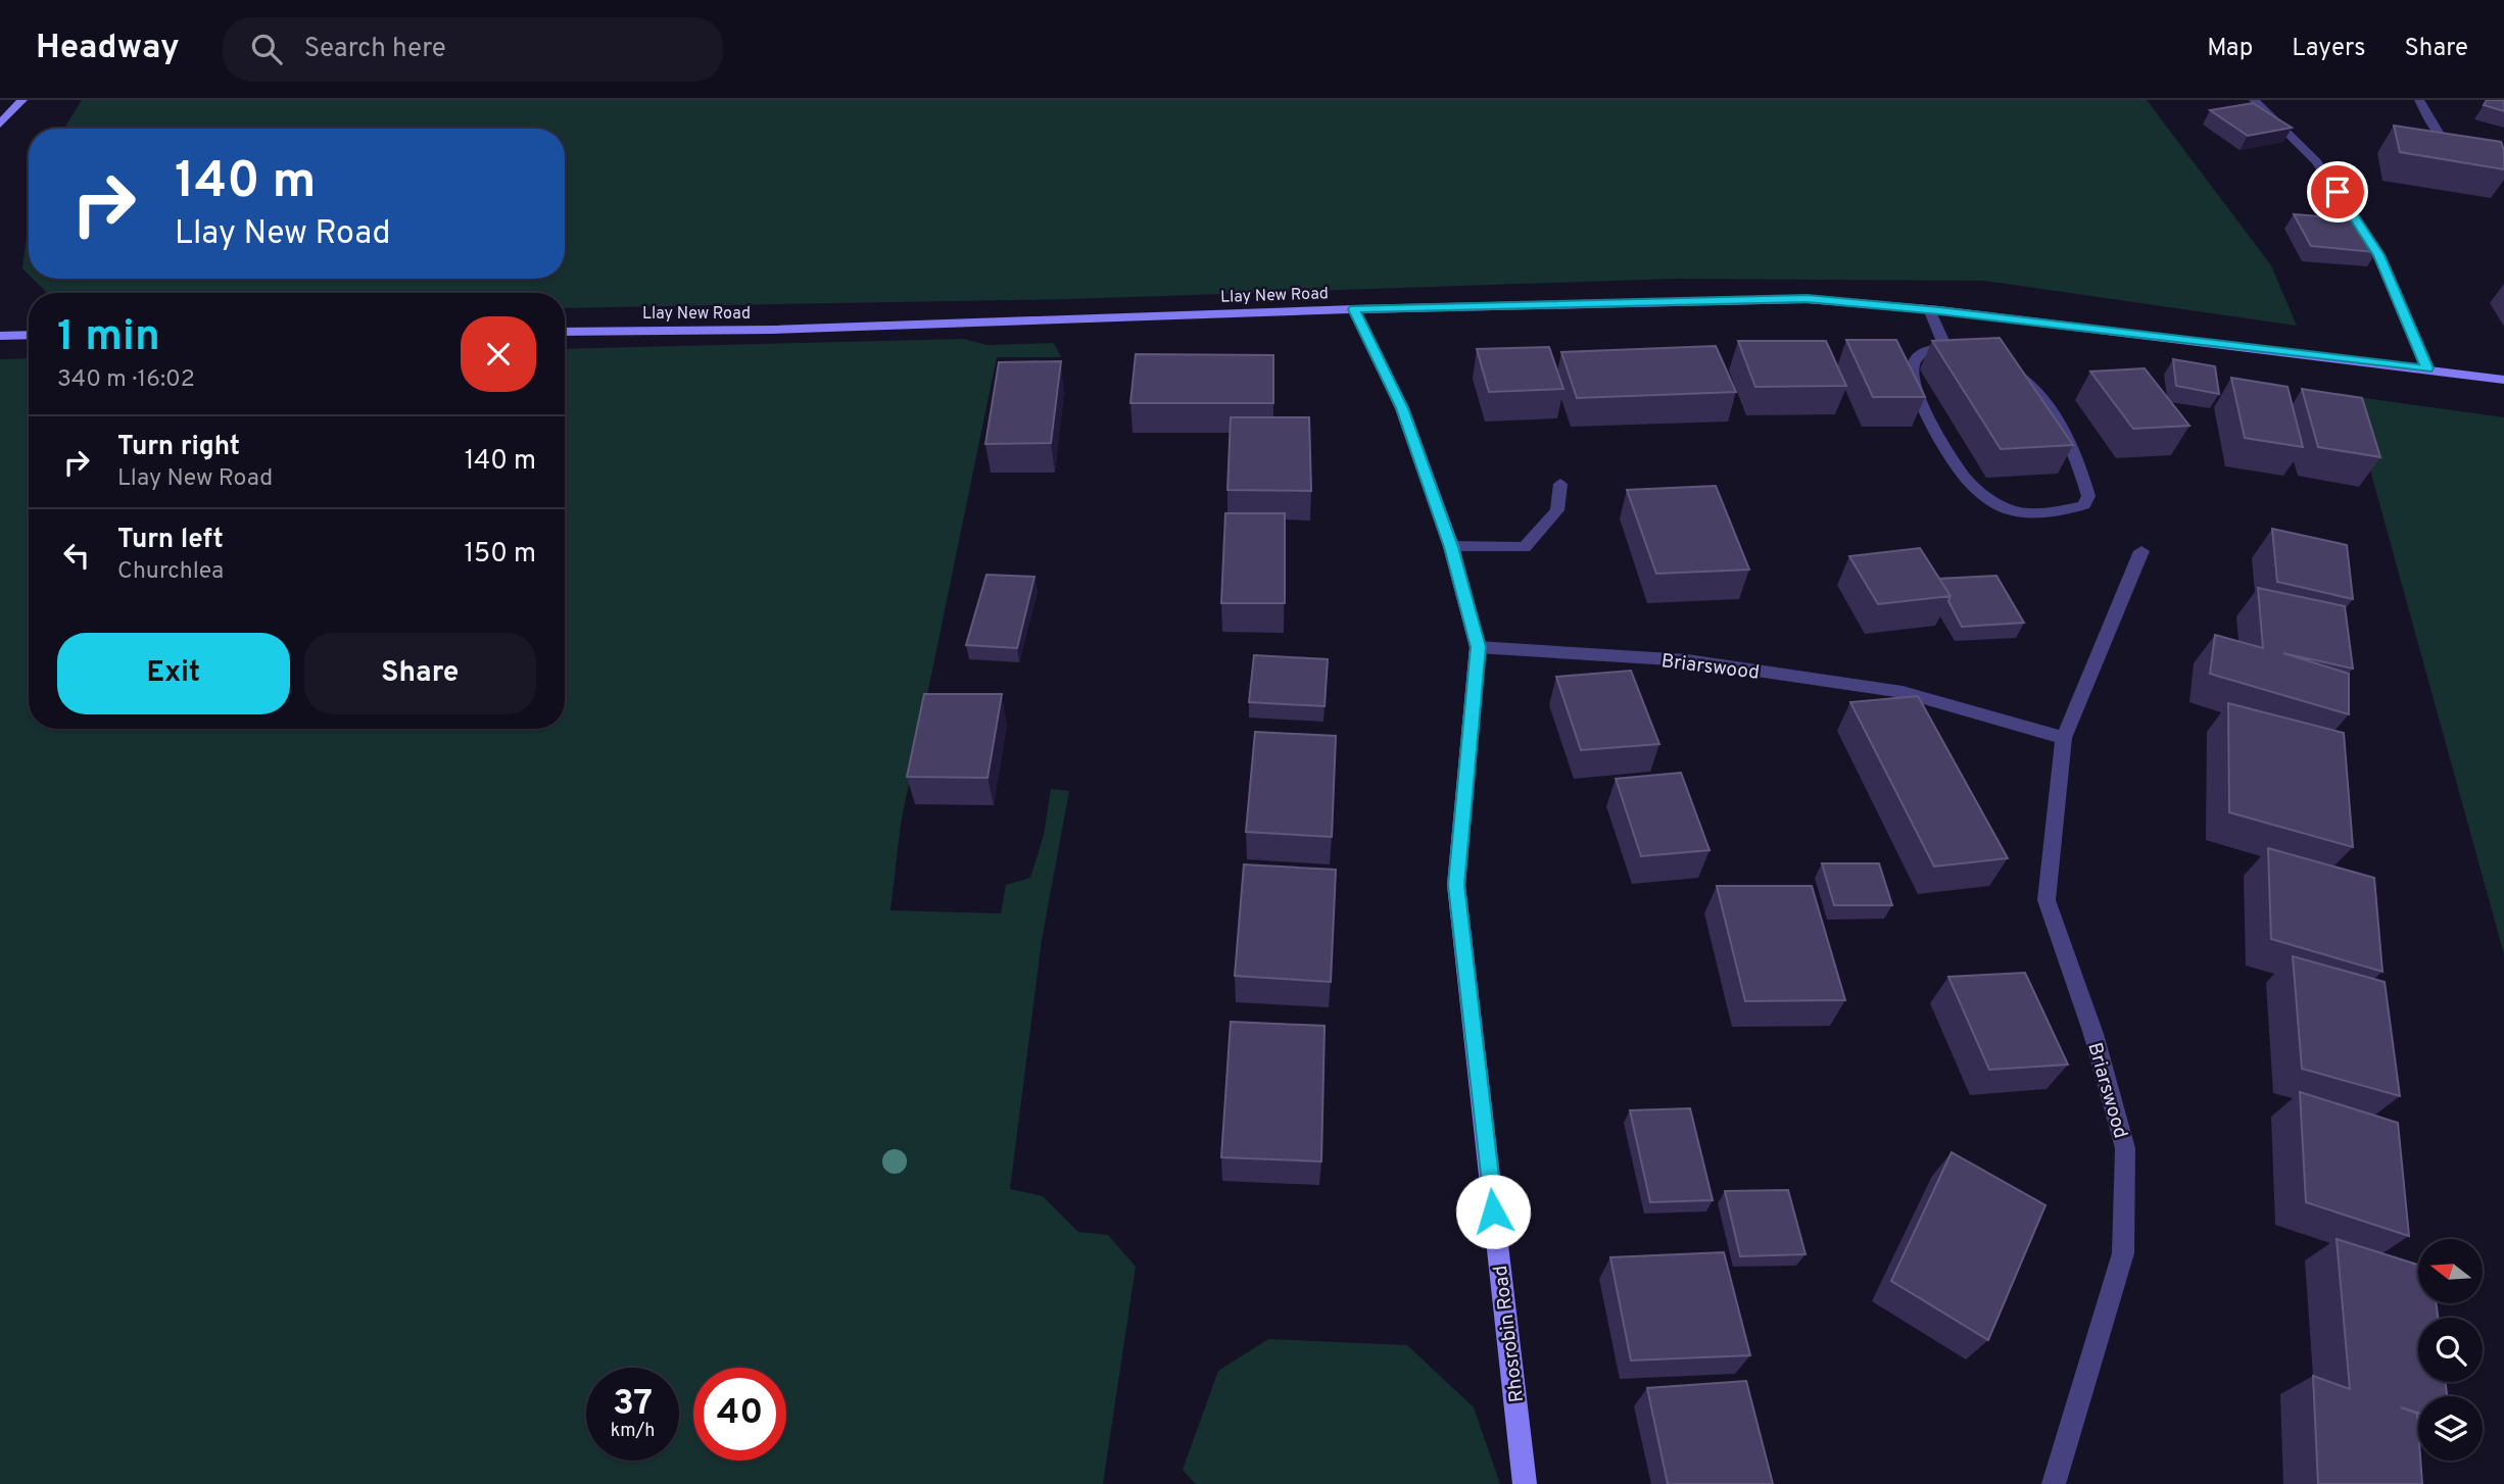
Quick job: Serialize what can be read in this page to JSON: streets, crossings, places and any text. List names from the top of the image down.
{
  "streets": {
    "main road": ["Llay New Road", "Rhosrobin Road"],
    "street": ["Briarswood"]
  },
  "crossings": [
    ["Llay New Road", "Rhosrobin Road"],
    ["Briarswood", "Rhosrobin Road"]
  ],
  "north": "left",
  "page": {
    "header": "Headway",
    "search": "Search here",
    "nav": ["Map", "Layers", "Share"],
    "turn": ["140 m", "Llay New Road"],
    "heading": ["1 min", "340 m · 16:02"],
    "list": [
      {
        "name": "Turn right",
        "note": "Llay New Road",
        "value": "140 m"
      },
      {
        "name": "Turn left",
        "note": "Churchlea",
        "value": "150 m"
      }
    ],
    "buttons": ["Exit", "Share"],
    "speed": "37 km/h",
    "limit": "40"
  }
}
